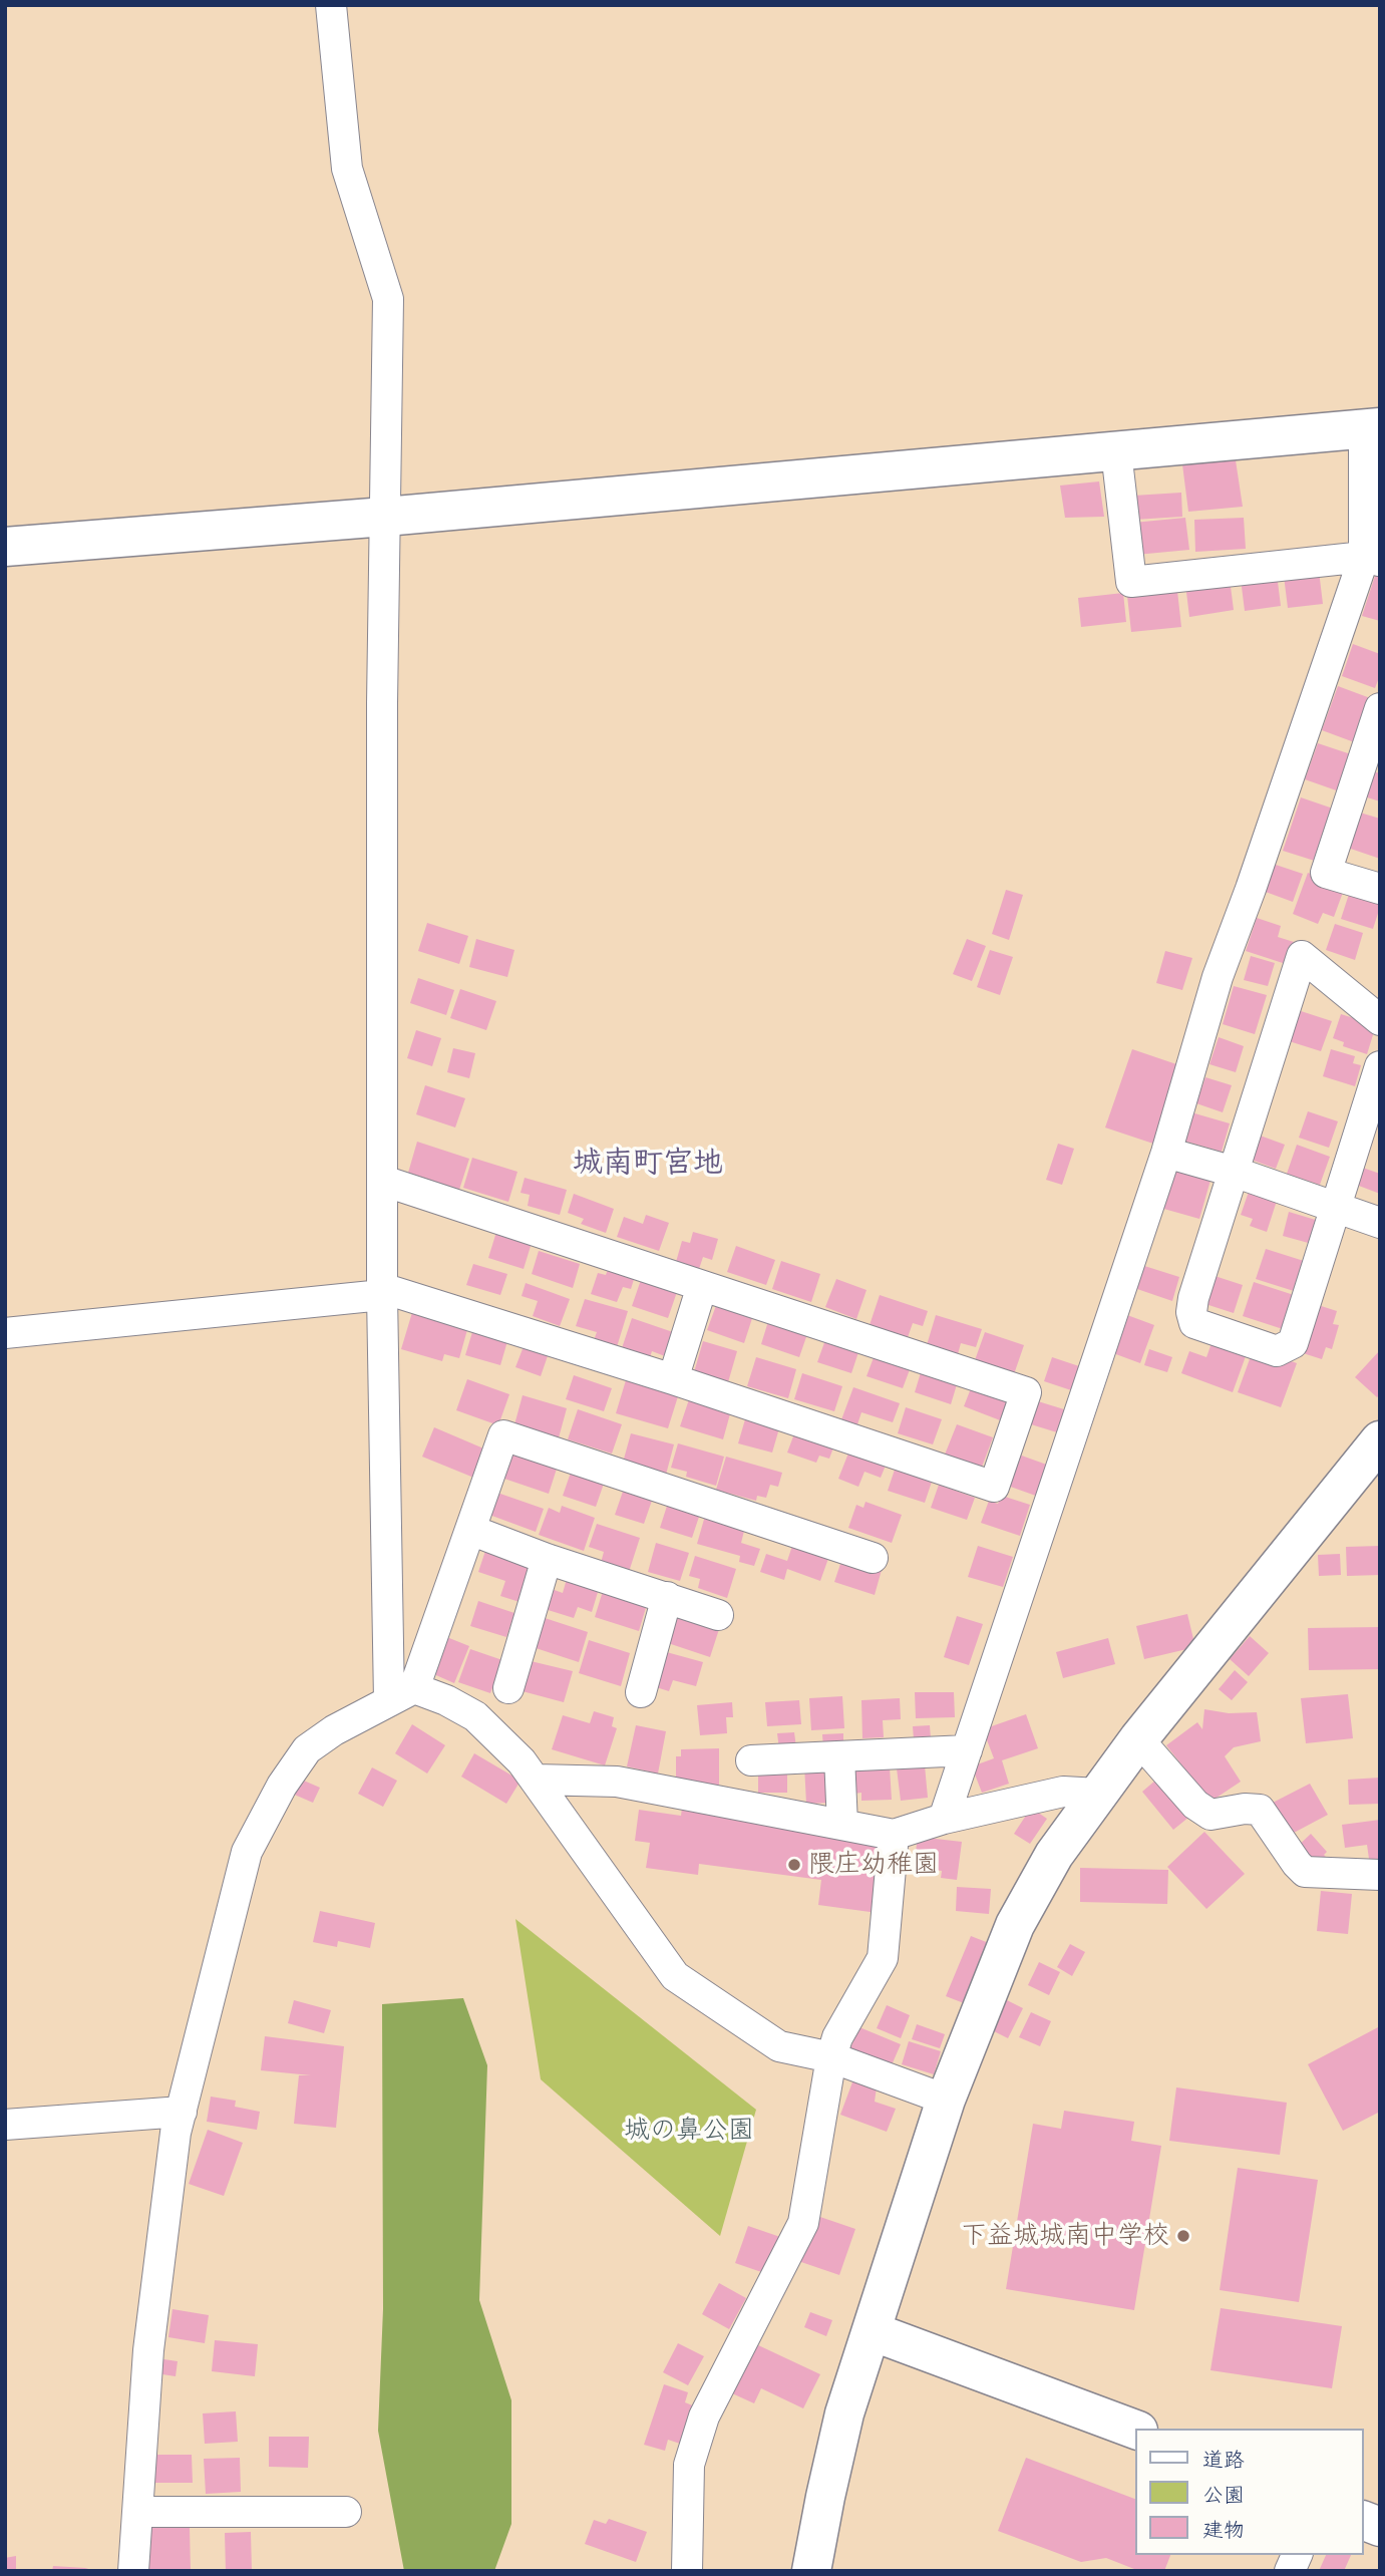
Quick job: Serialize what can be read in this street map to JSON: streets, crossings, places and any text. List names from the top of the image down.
{
  "districts": ["城南町宮地"],
  "parks": ["城の鼻公園"],
  "places": ["隈庄幼稚園", "下益城城南中学校"],
  "legend": ["道路", "公園", "建物"]
}
